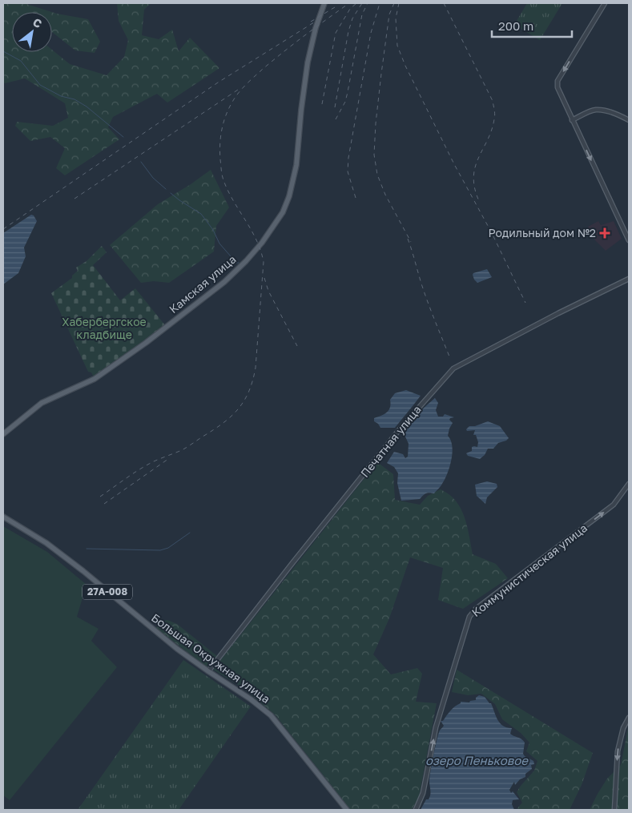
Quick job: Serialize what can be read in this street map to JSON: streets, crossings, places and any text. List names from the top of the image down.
{
  "streets": {
    "main road": ["Камская улица", "27А-008", "Большая Окружная улица"],
    "street": ["Печатная улица", "Коммунистическая улица"]
  },
  "crossings": [
    ["Печатная улица", "Большая Окружная улица"]
  ],
  "one_way": ["Коммунистическая улица"],
  "water": ["озеро Пеньковое"],
  "parks": ["Хабербергское кладбище"],
  "places": {
    "health": ["Родильный дом №2"]
  },
  "scale_bar": "200 m",
  "north": "top right"
}
